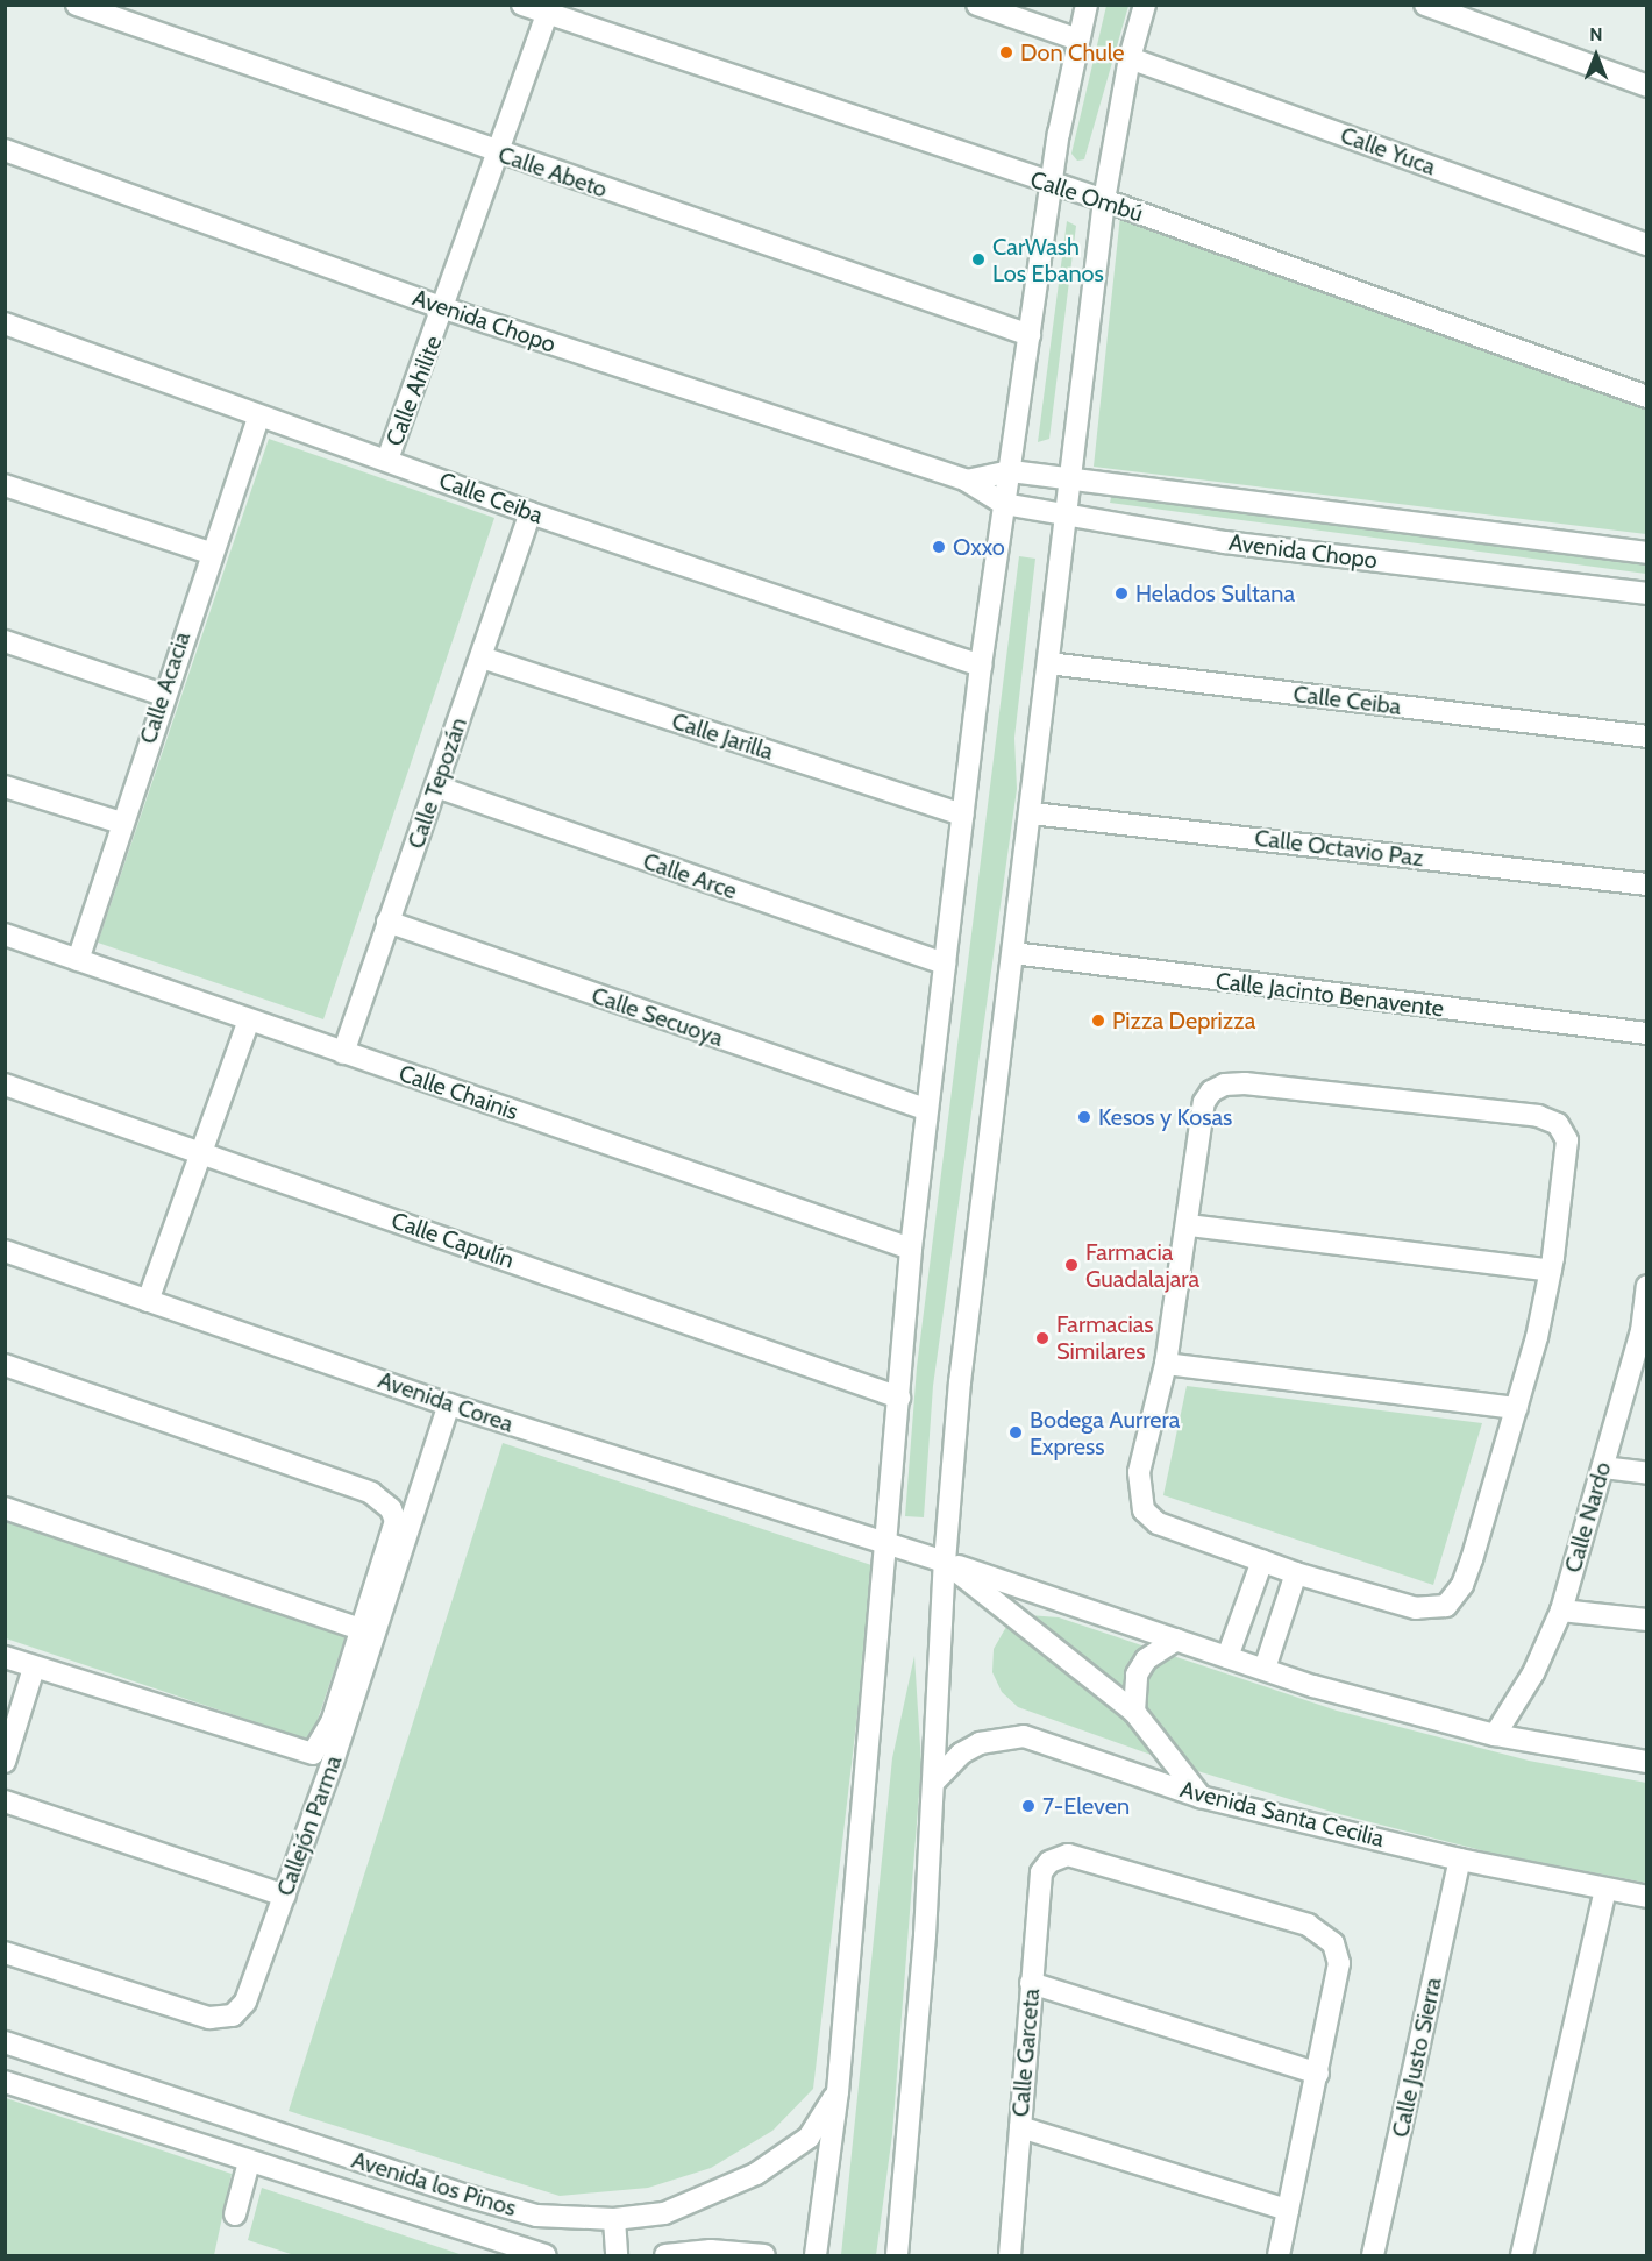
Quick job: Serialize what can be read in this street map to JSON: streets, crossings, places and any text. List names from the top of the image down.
{
  "streets": {
    "street": [
      "Calle Yuca",
      "Calle Abeto",
      "Calle Ombú",
      "Avenida Chopo",
      "Calle Ahilite",
      "Calle Ceiba",
      "Calle Acacia",
      "Calle Jarilla",
      "Calle Tepozán",
      "Calle Octavio Paz",
      "Calle Arce",
      "Calle Jacinto Benavente",
      "Calle Secuoya",
      "Calle Chainis",
      "Calle Capulín",
      "Avenida Corea",
      "Calle Nardo",
      "Avenida Santa Cecilia",
      "Callejón Parma",
      "Calle Garceta",
      "Calle Justo Sierra",
      "Avenida los Pinos"
    ]
  },
  "crossings": [
    ["Calle Abeto", "Calle Ahilite"],
    ["Calle Ombú", "Calle Ahilite"],
    ["Avenida Chopo", "Calle Ahilite"],
    ["Calle Ahilite", "Calle Ceiba"],
    ["Calle Ceiba", "Calle Acacia"],
    ["Calle Ceiba", "Calle Tepozán"],
    ["Calle Acacia", "Calle Chainis"],
    ["Calle Jarilla", "Calle Tepozán"],
    ["Calle Tepozán", "Calle Arce"],
    ["Calle Tepozán", "Calle Secuoya"],
    ["Calle Tepozán", "Calle Chainis"],
    ["Avenida Corea", "Callejón Parma"],
    ["Avenida Santa Cecilia", "Calle Justo Sierra"]
  ],
  "places": [
    "Don Chule",
    "CarWash Los Ebanos",
    "Oxxo",
    "Helados Sultana",
    "Pizza Deprizza",
    "Kesos y Kosas",
    "Farmacia Guadalajara",
    "Farmacias Similares",
    "Bodega Aurrera Express",
    "7-Eleven"
  ],
  "north": "top"
}
